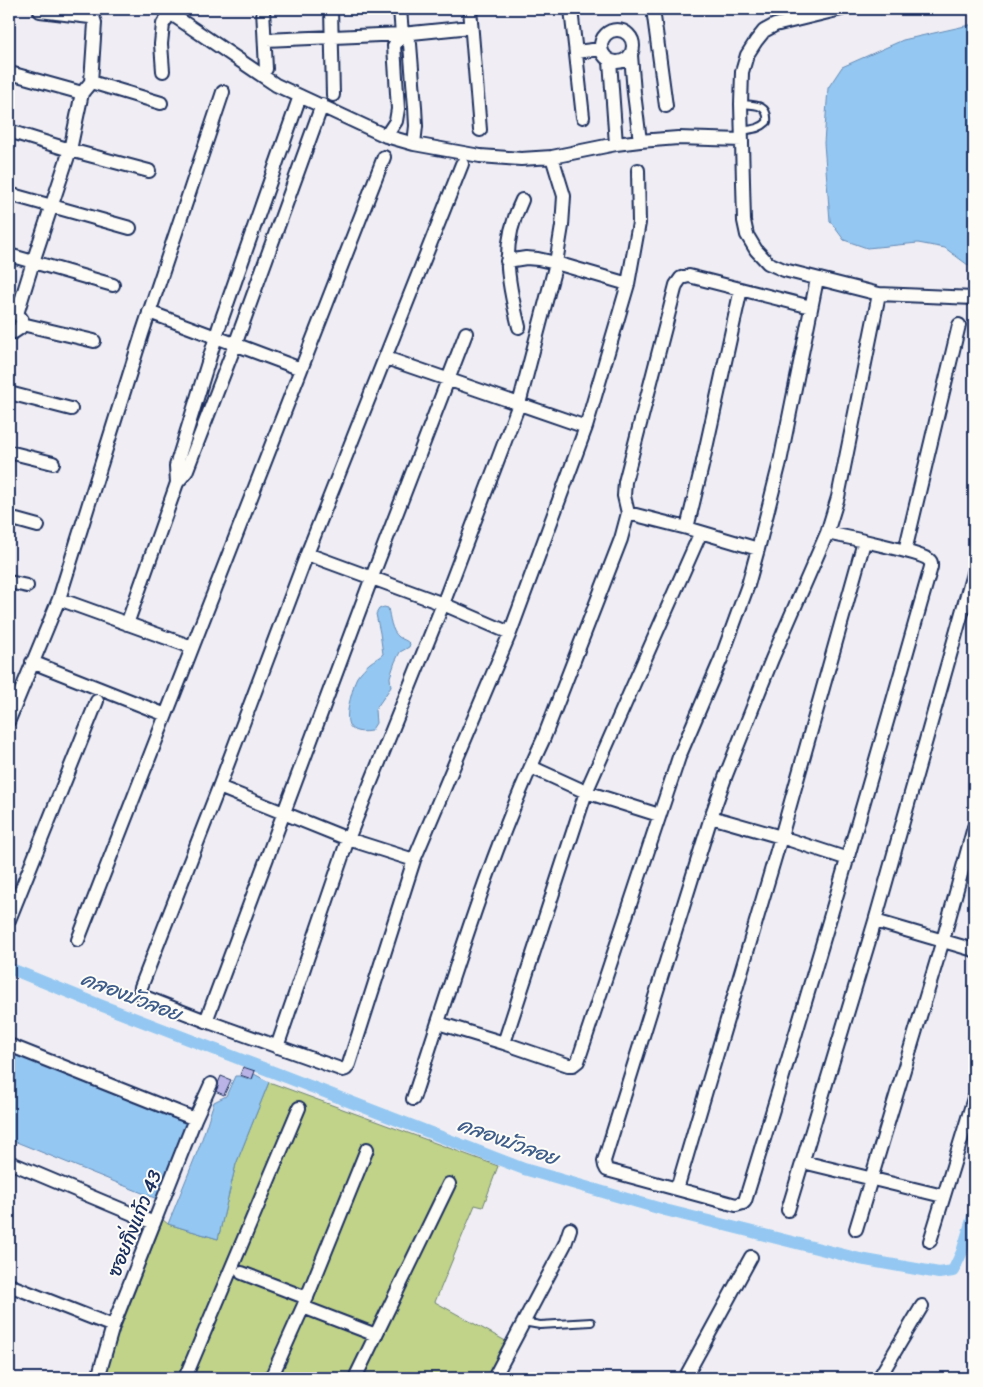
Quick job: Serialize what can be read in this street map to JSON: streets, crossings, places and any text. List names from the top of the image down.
{
  "streets": {
    "street": ["ซอยกิ่งแก้ว 43"]
  },
  "water": ["คลองบัวลอย"]
}
